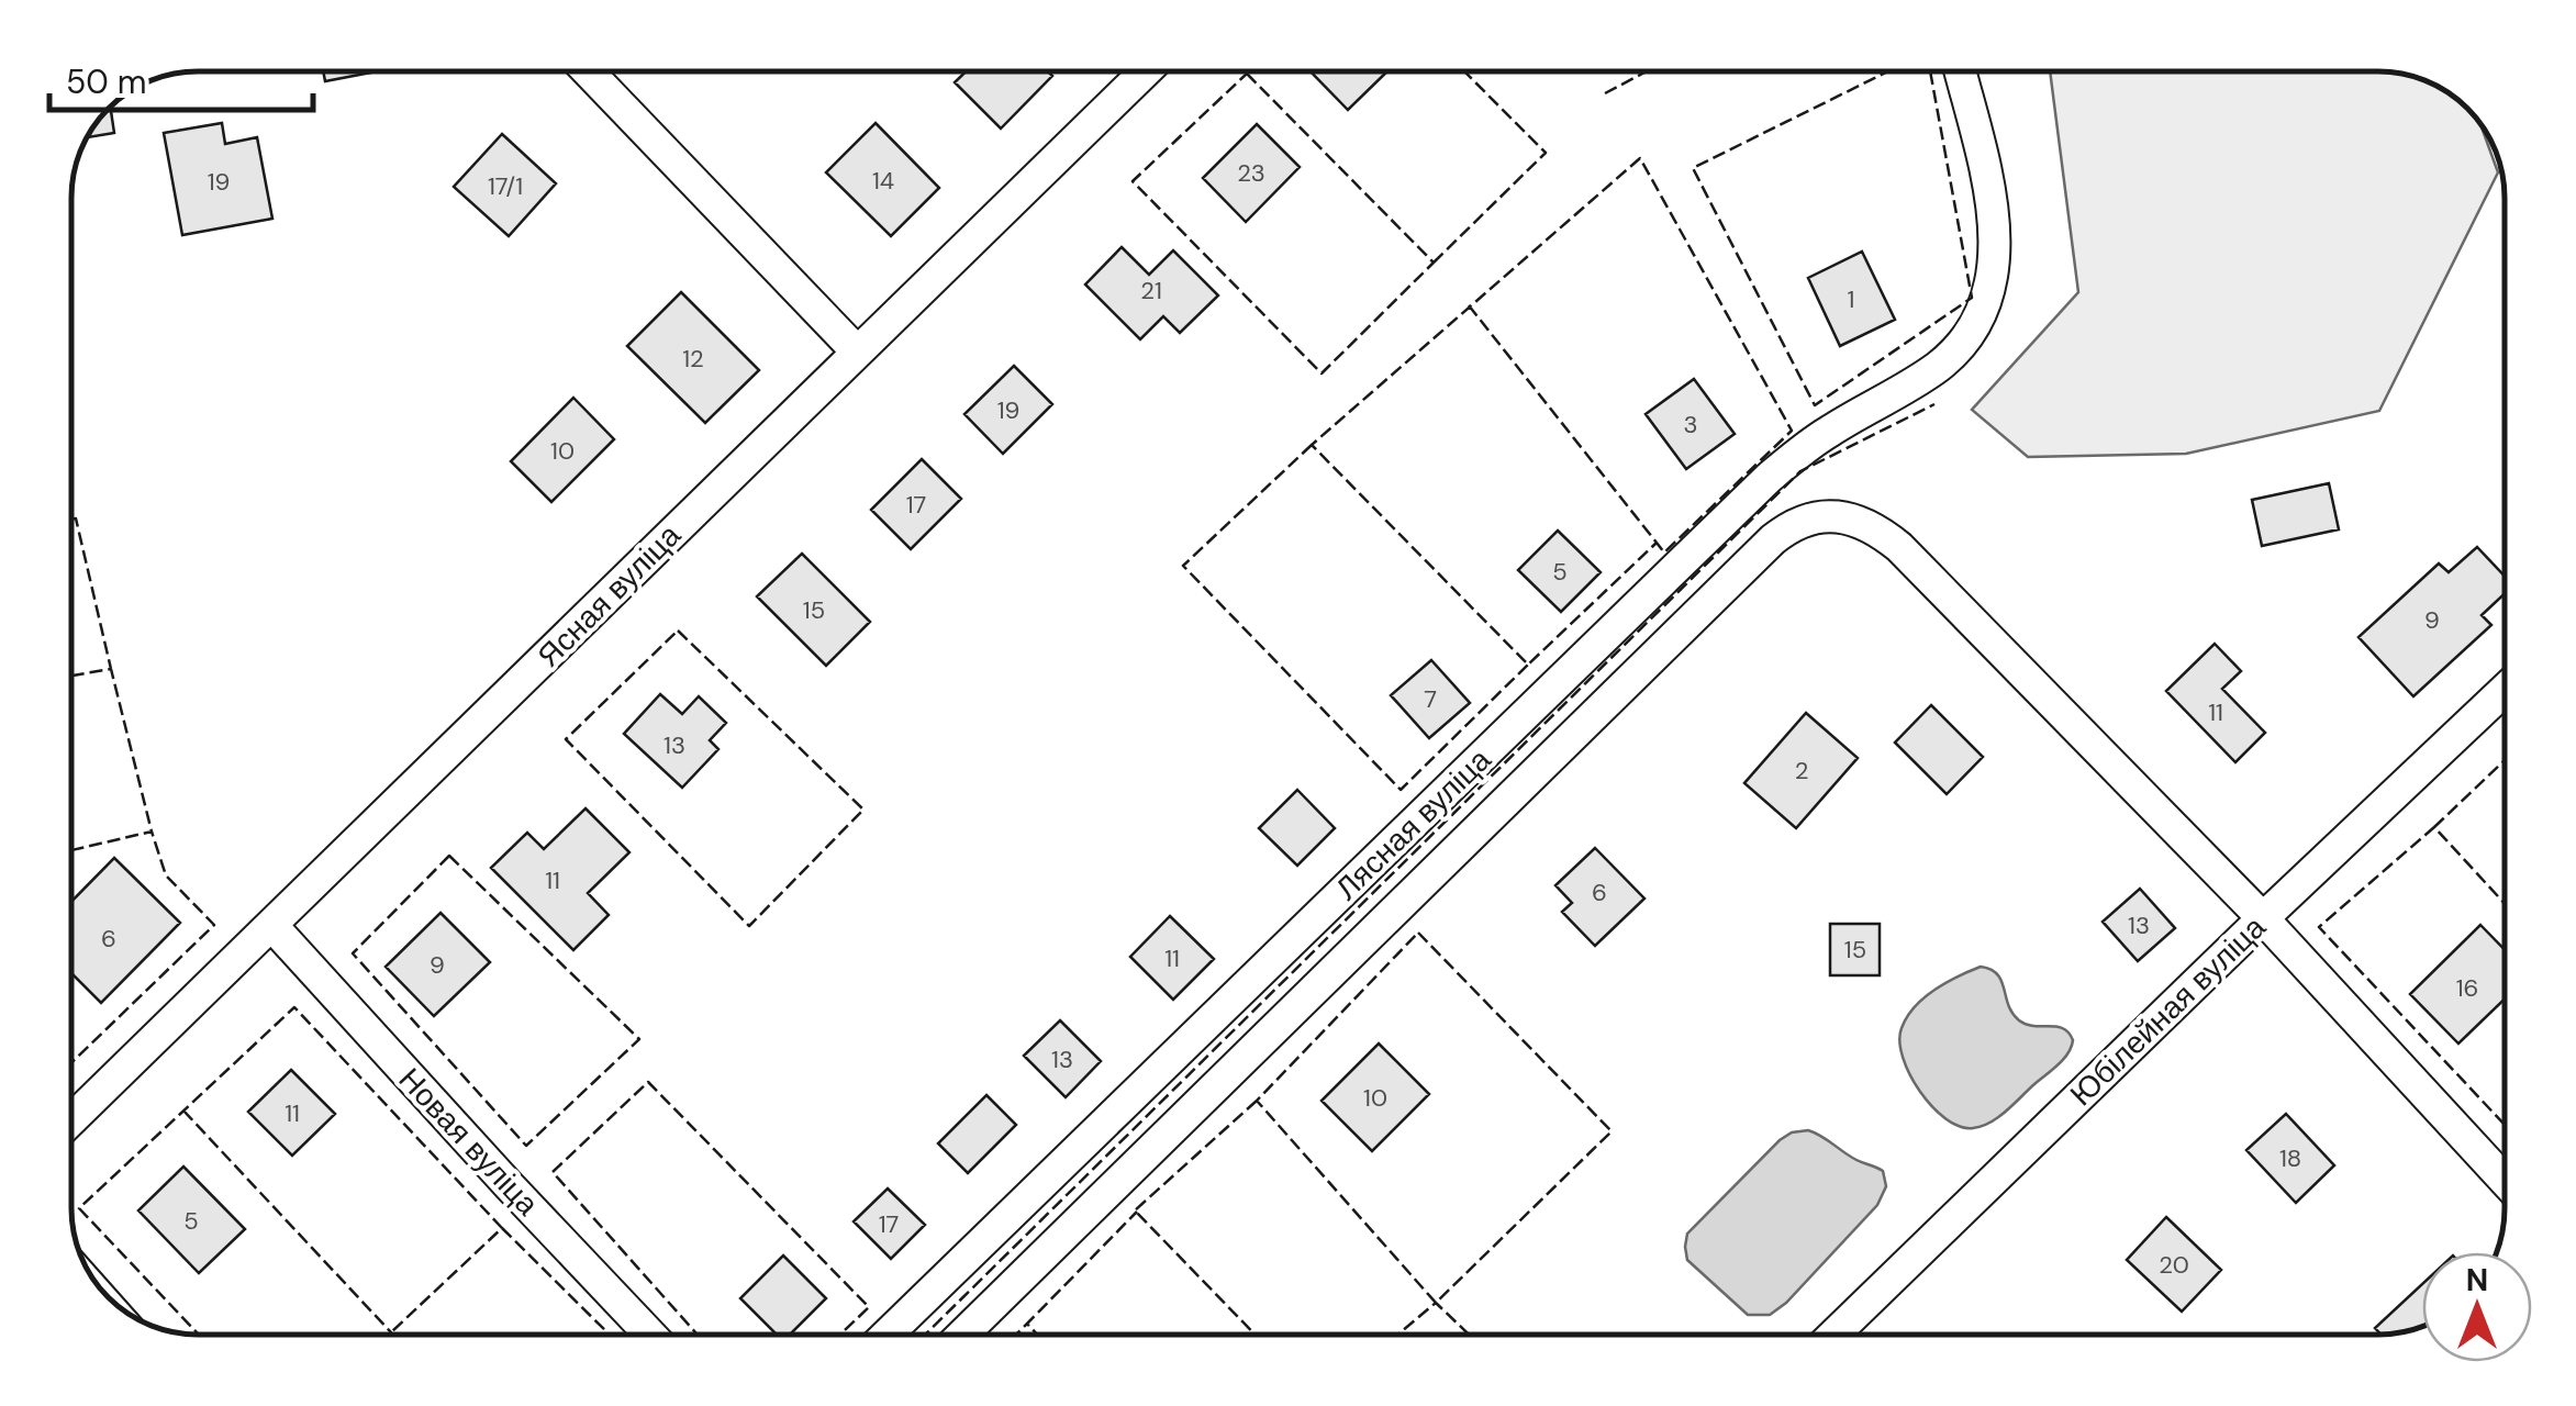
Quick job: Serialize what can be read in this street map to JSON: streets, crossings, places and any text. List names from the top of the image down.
{
  "streets": {
    "street": [
      "Ясная вуліца",
      "Лясная вуліца",
      "Юбілейная вуліца",
      "Новая вуліца"
    ]
  },
  "crossings": [
    ["Ясная вуліца", "Новая вуліца"],
    ["Лясная вуліца", "Юбілейная вуліца"]
  ],
  "house_numbers": [
    "23",
    "14",
    "19",
    "17/1",
    "21",
    "1",
    "12",
    "19",
    "3",
    "10",
    "17",
    "5",
    "15",
    "9",
    "7",
    "11",
    "13",
    "2",
    "11",
    "6",
    "13",
    "6",
    "15",
    "11",
    "9",
    "16",
    "13",
    "10",
    "11",
    "18",
    "5",
    "17",
    "20"
  ],
  "scale_bar": "50 m",
  "north": "top"
}
